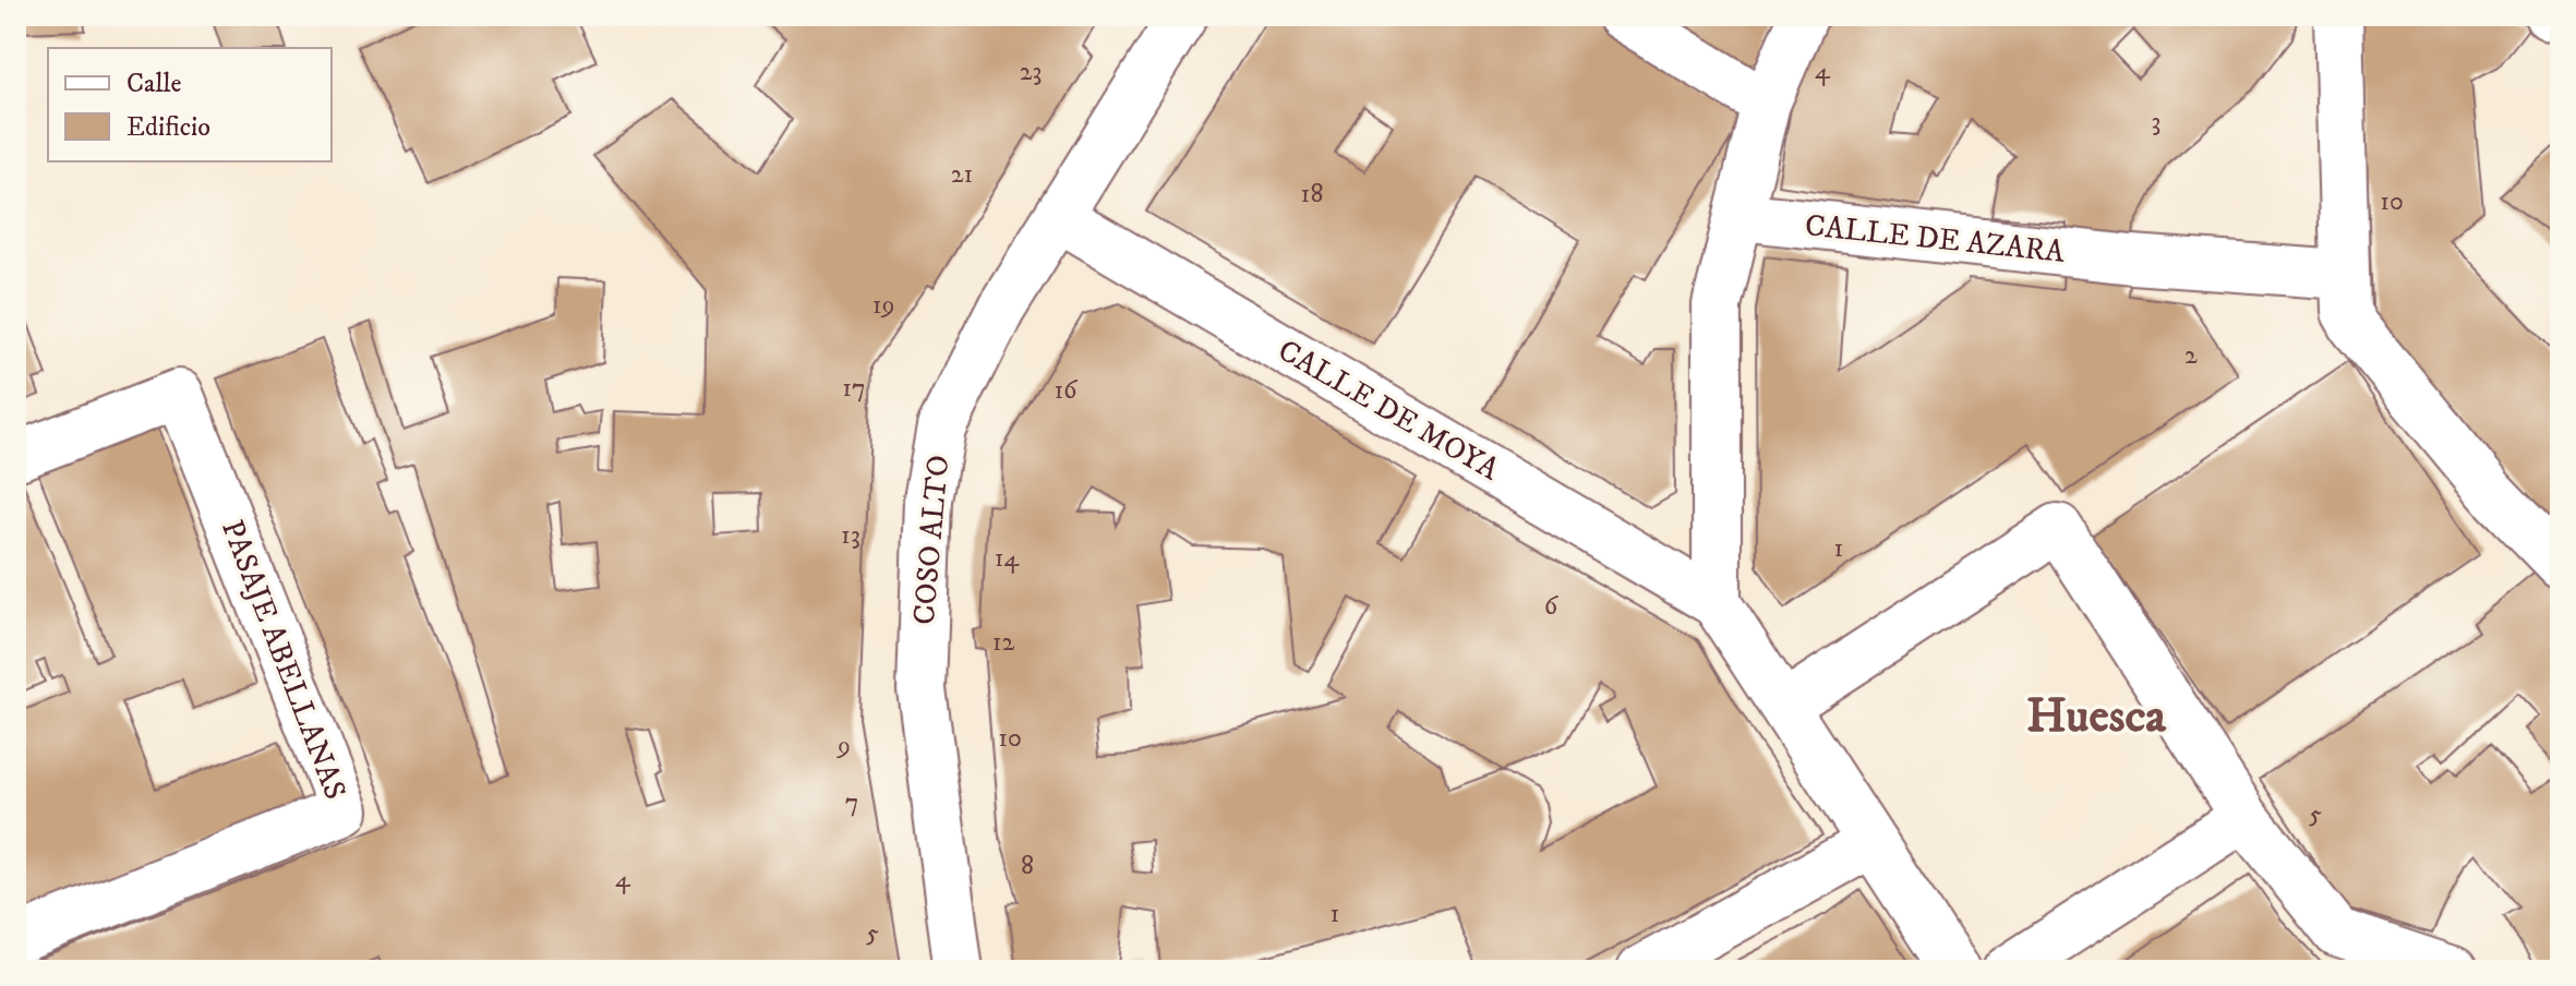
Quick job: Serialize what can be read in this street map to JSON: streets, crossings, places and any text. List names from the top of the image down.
{
  "streets": {
    "street": [
      "CALLE DE AZARA",
      "CALLE DE MOYA",
      "COSO ALTO",
      "PASAJE ABELLANAS"
    ]
  },
  "crossings": [
    ["CALLE DE MOYA", "COSO ALTO"]
  ],
  "districts": ["Huesca"],
  "house_numbers": [
    "4",
    "23",
    "3",
    "21",
    "18",
    "10",
    "19",
    "2",
    "17",
    "16",
    "13",
    "1",
    "14",
    "6",
    "12",
    "10",
    "9",
    "7",
    "5",
    "8",
    "4",
    "1",
    "5"
  ],
  "legend": ["Calle", "Edificio"]
}
